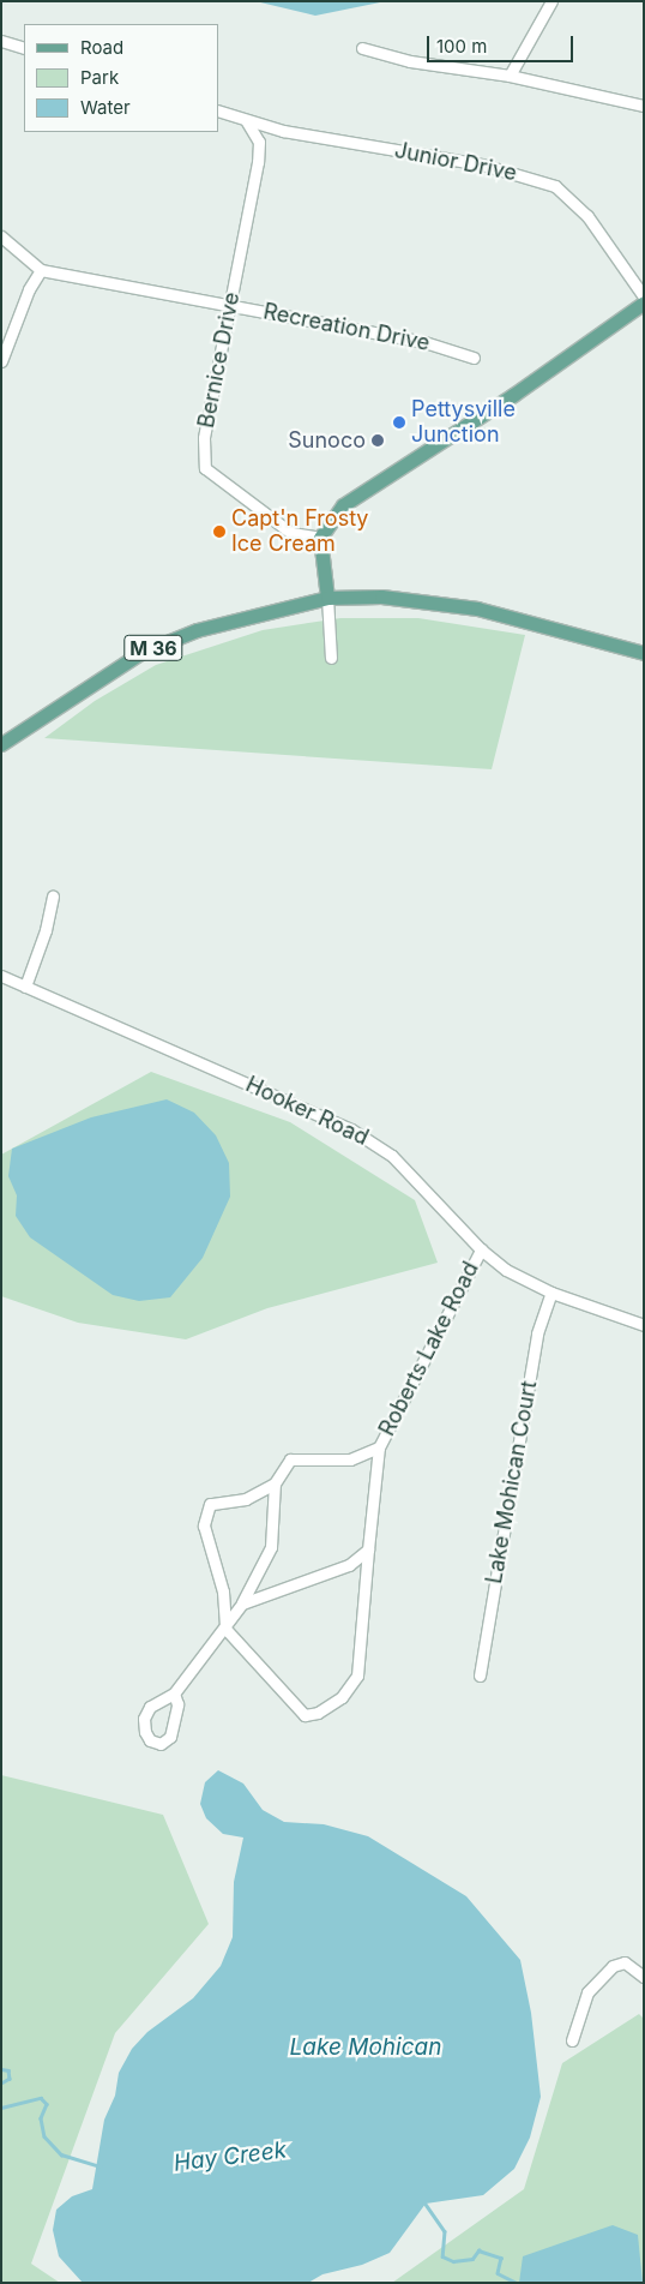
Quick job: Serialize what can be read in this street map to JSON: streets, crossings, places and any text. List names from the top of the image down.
{
  "streets": {
    "main road": ["M 36"],
    "street": [
      "Junior Drive",
      "Recreation Drive",
      "Bernice Drive",
      "Hooker Road",
      "Roberts Lake Road",
      "Lake Mohican Court"
    ]
  },
  "crossings": [
    ["Junior Drive", "Bernice Drive"],
    ["Recreation Drive", "Bernice Drive"],
    ["Hooker Road", "Roberts Lake Road"],
    ["Hooker Road", "Lake Mohican Court"]
  ],
  "water": ["Lake Mohican", "Hay Creek"],
  "places": ["Pettysville Junction", "Sunoco", "Capt'n Frosty Ice Cream"],
  "legend": ["Road", "Park", "Water"],
  "scale_bar": "100 m"
}
